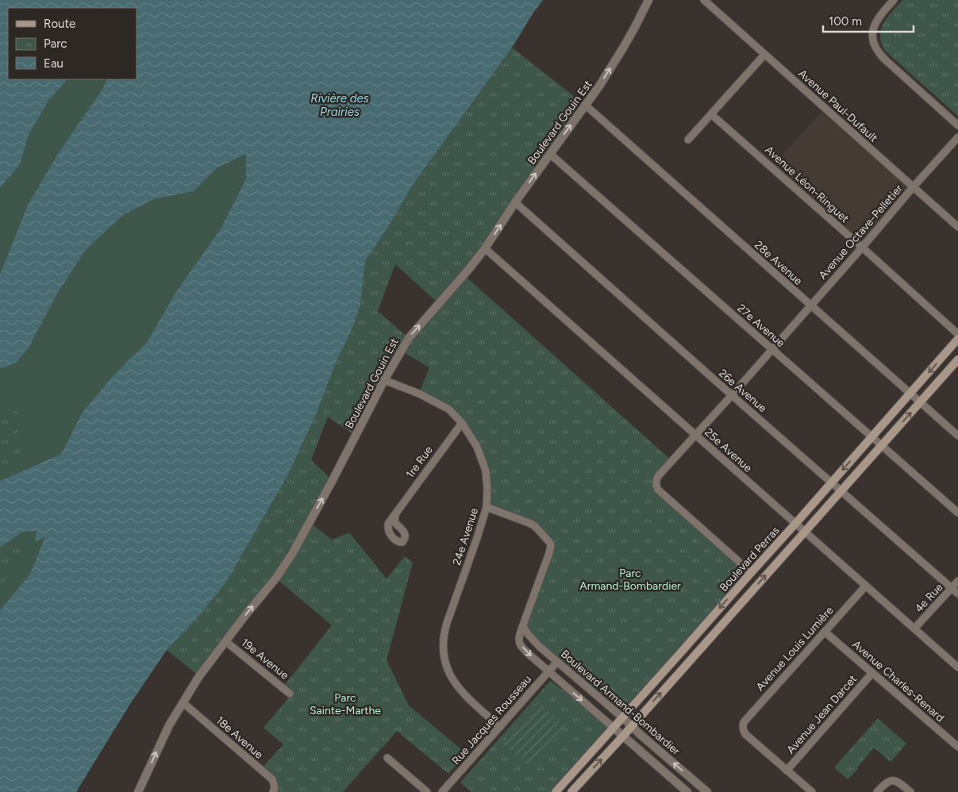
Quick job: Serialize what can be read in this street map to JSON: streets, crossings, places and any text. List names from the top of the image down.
{
  "streets": {
    "main road": ["Boulevard Perras"],
    "street": [
      "Avenue Paul-Dufault",
      "Boulevard Gouin Est",
      "Avenue Léon-Ringuet",
      "Avenue Octave-Pelletier",
      "28e Avenue",
      "27e Avenue",
      "26e Avenue",
      "25e Avenue",
      "1re Rue",
      "24e Avenue",
      "4e Rue",
      "Avenue Louis Lumière",
      "19e Avenue",
      "Avenue Charles-Renard",
      "Boulevard Armand-Bombardier",
      "Avenue Jean Darcet",
      "Rue Jacques Rousseau",
      "18e Avenue"
    ]
  },
  "crossings": [
    ["Avenue Paul-Dufault", "Avenue Octave-Pelletier"],
    ["Boulevard Gouin Est", "28e Avenue"],
    ["Boulevard Gouin Est", "27e Avenue"],
    ["Boulevard Gouin Est", "26e Avenue"],
    ["Boulevard Gouin Est", "25e Avenue"],
    ["Boulevard Gouin Est", "24e Avenue"],
    ["Boulevard Gouin Est", "19e Avenue"],
    ["Boulevard Gouin Est", "18e Avenue"],
    ["Avenue Léon-Ringuet", "Avenue Octave-Pelletier"],
    ["Avenue Octave-Pelletier", "28e Avenue"],
    ["Avenue Octave-Pelletier", "27e Avenue"],
    ["Avenue Octave-Pelletier", "26e Avenue"],
    ["Avenue Octave-Pelletier", "25e Avenue"],
    ["Avenue Octave-Pelletier", "Boulevard Perras"],
    ["28e Avenue", "Boulevard Perras"],
    ["27e Avenue", "Boulevard Perras"],
    ["26e Avenue", "Boulevard Perras"],
    ["26e Avenue", "4e Rue"],
    ["25e Avenue", "Boulevard Perras"],
    ["25e Avenue", "4e Rue"],
    ["25e Avenue", "Avenue Louis Lumière"],
    ["1re Rue", "24e Avenue"],
    ["24e Avenue", "Rue Jacques Rousseau"],
    ["Boulevard Perras", "Boulevard Armand-Bombardier"],
    ["Avenue Louis Lumière", "Avenue Charles-Renard"],
    ["Avenue Louis Lumière", "Avenue Jean Darcet"],
    ["Avenue Charles-Renard", "Avenue Jean Darcet"],
    ["Boulevard Armand-Bombardier", "Rue Jacques Rousseau"]
  ],
  "one_way": ["Boulevard Gouin Est"],
  "water": ["Rivière des Prairies"],
  "parks": ["Parc Armand-Bombardier", "Parc Sainte-Marthe"],
  "legend": ["Route", "Parc", "Eau"],
  "scale_bar": "100 m"
}
